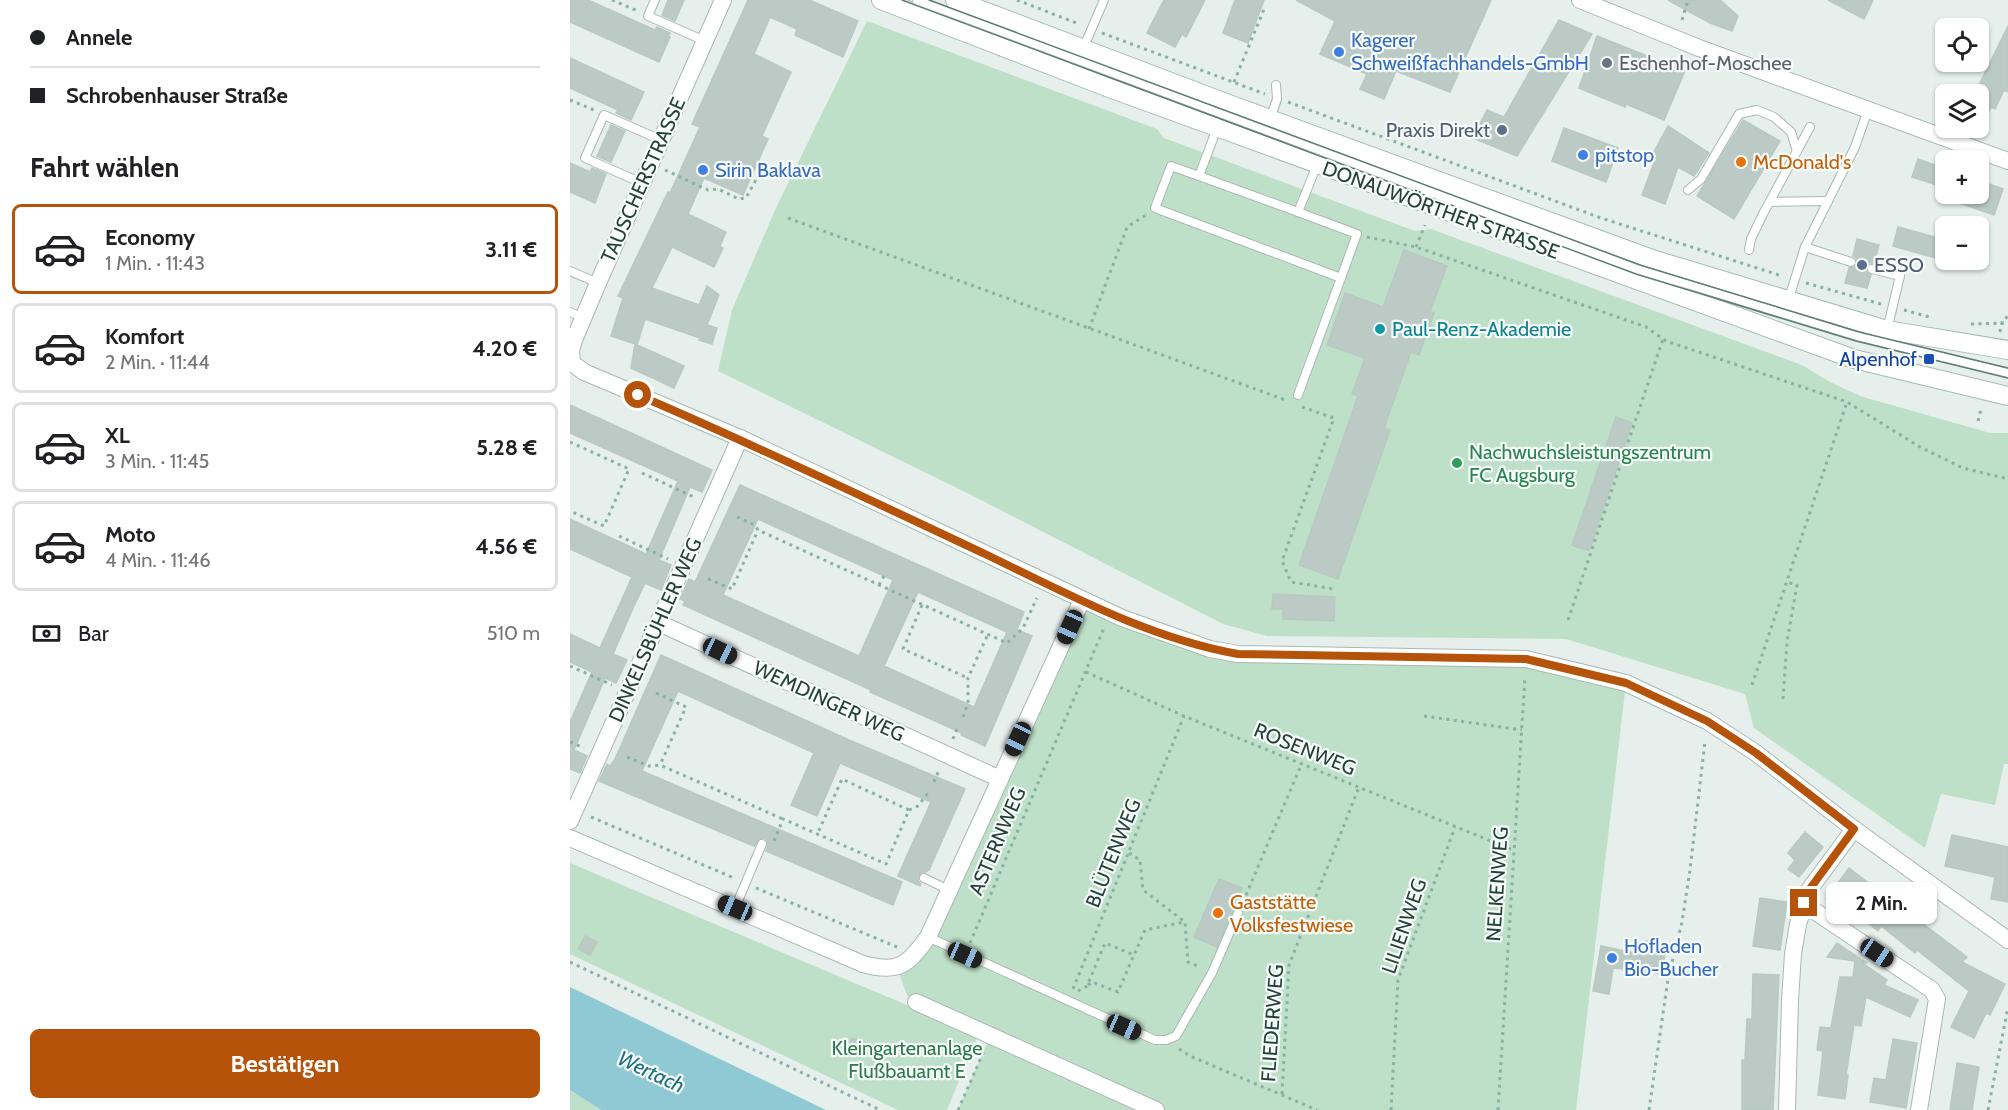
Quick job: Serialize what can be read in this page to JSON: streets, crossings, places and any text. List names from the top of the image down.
{
  "streets": {
    "main road": ["DONAUWÖRTHER STRASSE"],
    "street": ["TAUSCHERSTRASSE", "DINKELSBÜHLER WEG", "WEMDINGER WEG"],
    "path": [
      "ROSENWEG",
      "ASTERNWEG",
      "BLÜTENWEG",
      "NELKENWEG",
      "LILIENWEG",
      "FLIEDERWEG"
    ]
  },
  "crossings": [
    ["DINKELSBÜHLER WEG", "WEMDINGER WEG"],
    ["ROSENWEG", "ASTERNWEG"],
    ["ROSENWEG", "BLÜTENWEG"],
    ["ROSENWEG", "NELKENWEG"],
    ["ROSENWEG", "LILIENWEG"],
    ["ROSENWEG", "FLIEDERWEG"]
  ],
  "water": ["Wertach"],
  "parks": ["Kleingartenanlage Flußbauamt E"],
  "places": {
    "other": [
      "Kagerer Schweißfachhandels-GmbH",
      "Eschenhof-Moschee",
      "Praxis Direkt",
      "pitstop",
      "McDonald's",
      "Sirin Baklava",
      "ESSO",
      "Paul-Renz-Akademie",
      "Nachwuchsleistungszentrum FC Augsburg",
      "Gaststätte Volksfestwiese",
      "Hofladen Bio-Bucher"
    ],
    "transit": ["Alpenhof"]
  },
  "page": {
    "banner": ["Annele", "Schrobenhauser Straße"],
    "map_buttons": ["+", "−"],
    "heading": "Fahrt wählen",
    "list": [
      {
        "name": "Economy",
        "note": "1 Min. · 11:43",
        "value": "3.11 €"
      },
      {
        "name": "Komfort",
        "note": "2 Min. · 11:44",
        "value": "4.20 €"
      },
      {
        "name": "XL",
        "note": "3 Min. · 11:45",
        "value": "5.28 €"
      },
      {
        "name": "Moto",
        "note": "4 Min. · 11:46",
        "value": "4.56 €"
      }
    ],
    "pay": ["Bar", "510 m"],
    "bubble": "2 Min.",
    "buttons": "Bestätigen"
  }
}
